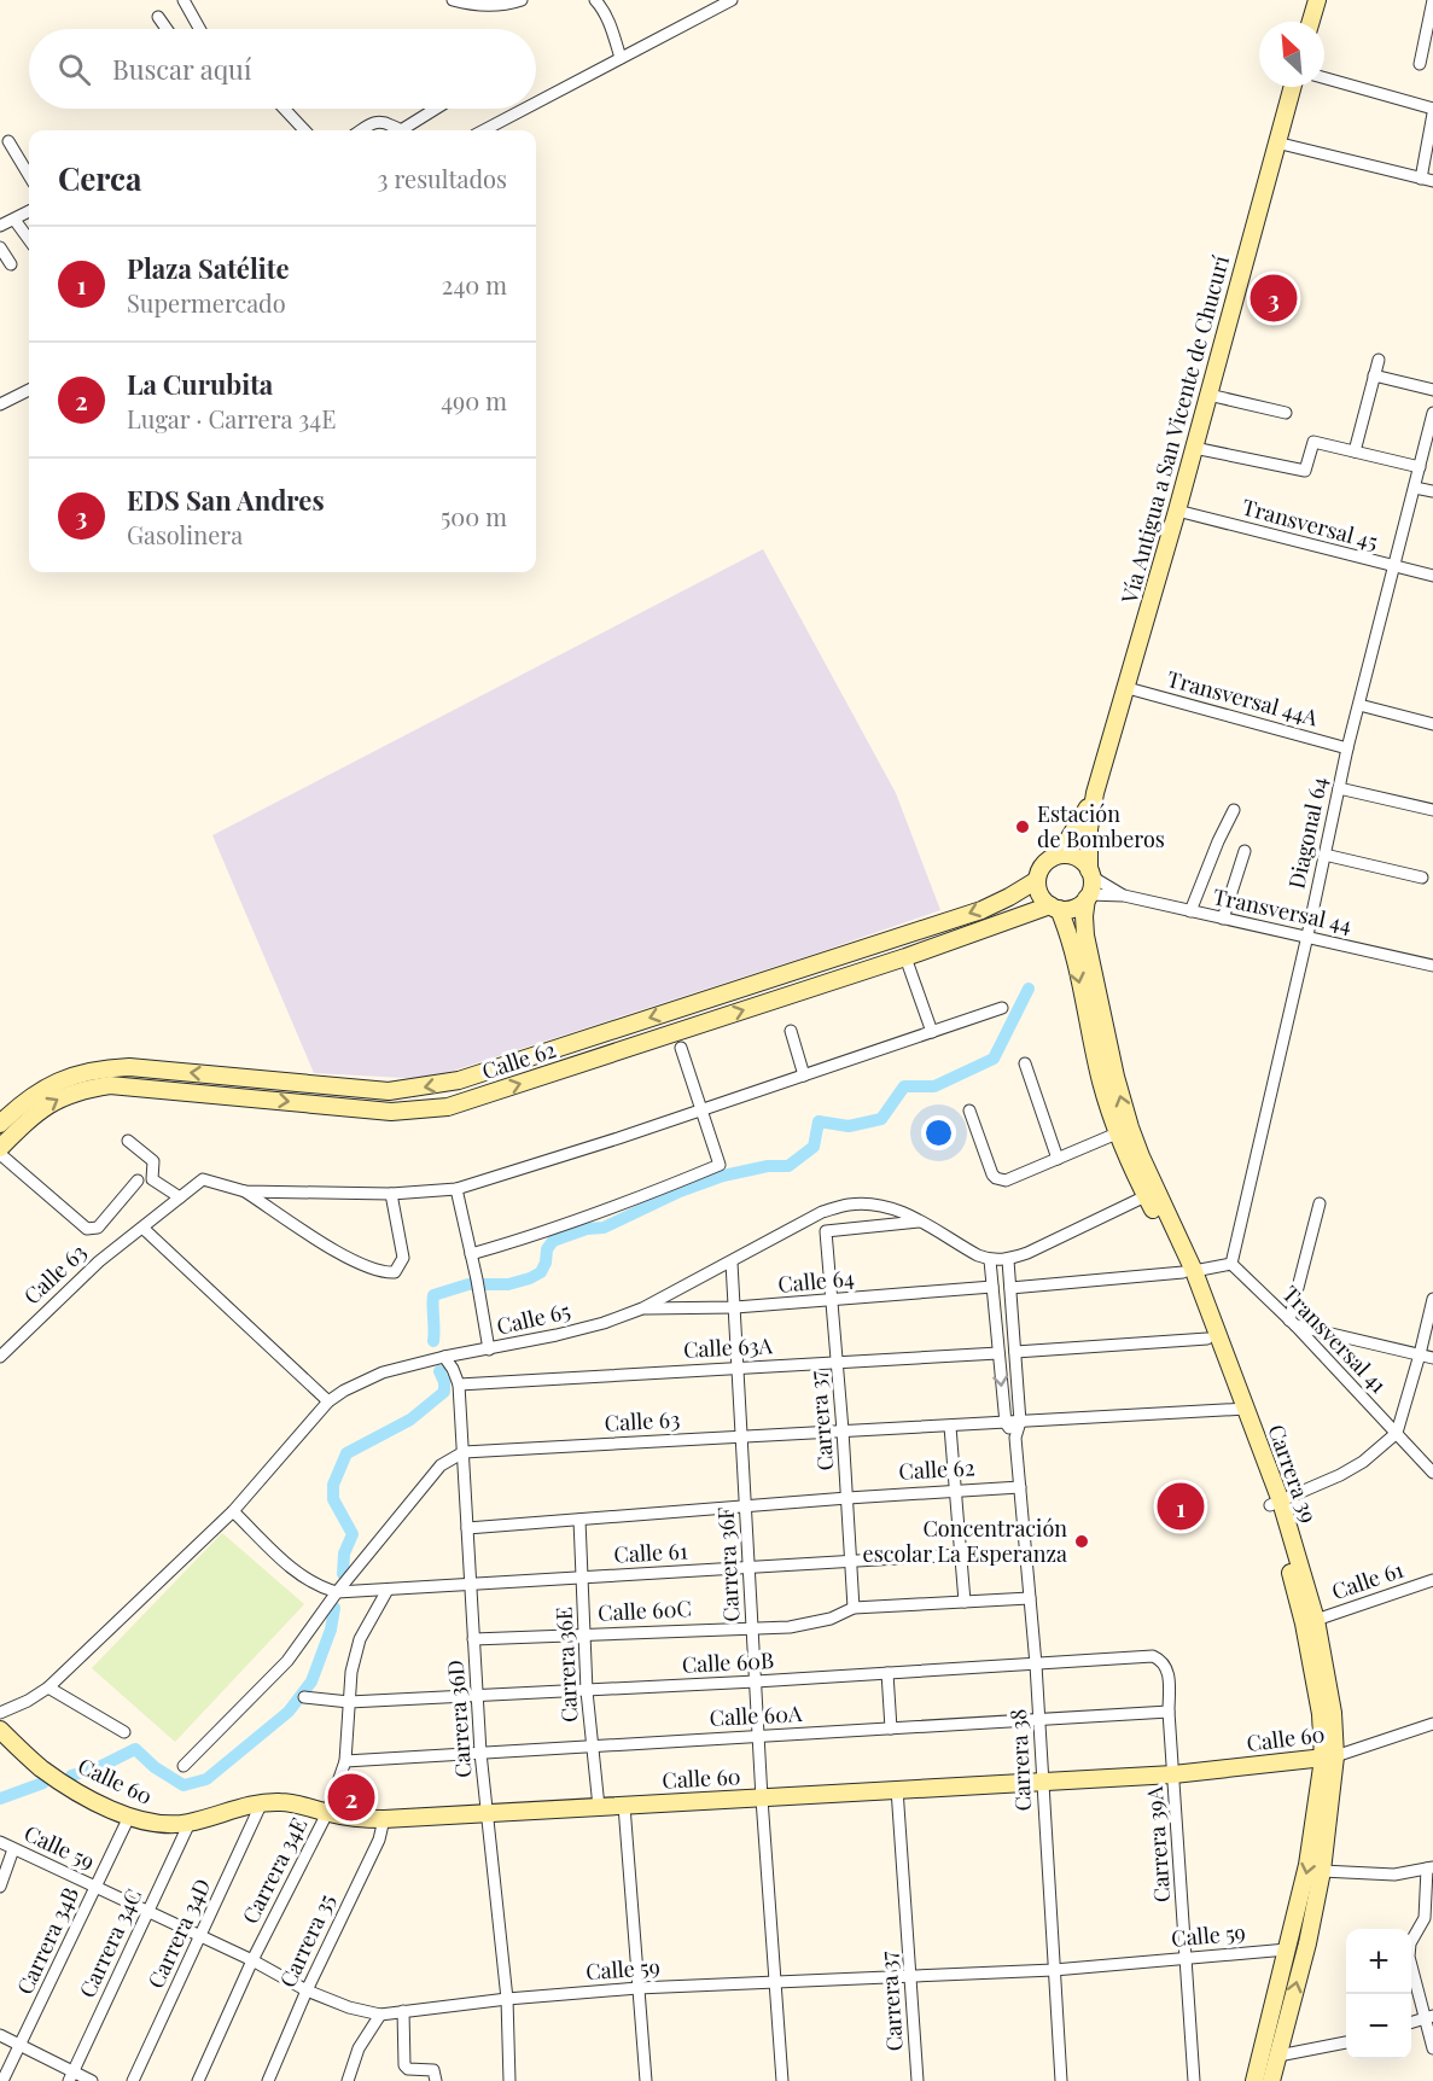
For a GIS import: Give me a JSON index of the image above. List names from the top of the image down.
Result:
{
  "streets": {
    "main road": [
      "Vía Antigua a San Vicente de Chucurí",
      "Calle 62",
      "Carrera 39",
      "Calle 60"
    ],
    "street": [
      "Transversal 45",
      "Transversal 44A",
      "Diagonal 64",
      "Transversal 44",
      "Calle 63",
      "Calle 64",
      "Calle 65",
      "Transversal 41",
      "Calle 63A",
      "Carrera 37",
      "Calle 61",
      "Carrera 36F",
      "Calle 60C",
      "Calle 60B",
      "Carrera 36E",
      "Calle 60A",
      "Carrera 36D",
      "Carrera 38",
      "Carrera 39A",
      "Calle 59",
      "Carrera 34E",
      "Carrera 34D",
      "Carrera 34B",
      "Carrera 35",
      "Carrera 34C"
    ]
  },
  "crossings": [
    ["Vía Antigua a San Vicente de Chucurí", "Transversal 45"],
    ["Vía Antigua a San Vicente de Chucurí", "Transversal 44A"],
    ["Vía Antigua a San Vicente de Chucurí", "Transversal 44"],
    ["Vía Antigua a San Vicente de Chucurí", "Calle 62"],
    ["Vía Antigua a San Vicente de Chucurí", "Carrera 39"],
    ["Transversal 45", "Diagonal 64"],
    ["Transversal 44A", "Diagonal 64"],
    ["Diagonal 64", "Transversal 44"],
    ["Diagonal 64", "Transversal 41"],
    ["Transversal 44", "Calle 62"],
    ["Transversal 44", "Carrera 39"],
    ["Calle 62", "Carrera 37"],
    ["Calle 62", "Carrera 39"],
    ["Calle 62", "Carrera 36F"],
    ["Calle 62", "Carrera 36E"],
    ["Calle 62", "Carrera 36D"],
    ["Calle 62", "Carrera 38"],
    ["Calle 63", "Carrera 37"],
    ["Calle 63", "Carrera 39"],
    ["Calle 63", "Carrera 36F"],
    ["Calle 63", "Carrera 36D"],
    ["Calle 63", "Carrera 38"],
    ["Calle 64", "Calle 65"],
    ["Calle 64", "Carrera 37"],
    ["Calle 64", "Carrera 36F"],
    ["Calle 64", "Carrera 38"],
    ["Calle 65", "Carrera 37"],
    ["Calle 65", "Carrera 39"],
    ["Calle 65", "Carrera 36F"],
    ["Calle 65", "Carrera 36D"],
    ["Calle 65", "Carrera 38"],
    ["Calle 63A", "Carrera 37"],
    ["Calle 63A", "Carrera 36F"],
    ["Calle 63A", "Carrera 36D"],
    ["Calle 63A", "Carrera 38"],
    ["Carrera 37", "Calle 61"],
    ["Carrera 37", "Calle 60C"],
    ["Carrera 37", "Calle 60"],
    ["Carrera 37", "Calle 59"],
    ["Carrera 39", "Calle 61"],
    ["Carrera 39", "Calle 60"],
    ["Carrera 39", "Calle 59"],
    ["Calle 61", "Carrera 36F"],
    ["Calle 61", "Carrera 36E"],
    ["Calle 61", "Carrera 36D"],
    ["Calle 61", "Carrera 34E"],
    ["Carrera 36F", "Calle 60C"],
    ["Carrera 36F", "Calle 60B"],
    ["Carrera 36F", "Calle 60A"],
    ["Carrera 36F", "Calle 60"],
    ["Carrera 36F", "Calle 59"],
    ["Calle 60C", "Carrera 36E"],
    ["Calle 60C", "Carrera 36D"],
    ["Calle 60C", "Carrera 38"],
    ["Calle 60B", "Carrera 36E"],
    ["Calle 60B", "Carrera 36D"],
    ["Calle 60B", "Carrera 38"],
    ["Calle 60B", "Carrera 39A"],
    ["Calle 60B", "Carrera 34E"],
    ["Carrera 36E", "Calle 60A"],
    ["Carrera 36E", "Calle 60"],
    ["Calle 60A", "Carrera 36D"],
    ["Calle 60A", "Carrera 38"],
    ["Calle 60A", "Carrera 39A"],
    ["Calle 60A", "Carrera 34E"],
    ["Carrera 36D", "Calle 60"],
    ["Carrera 36D", "Calle 59"],
    ["Calle 60", "Carrera 38"],
    ["Calle 60", "Carrera 39A"],
    ["Calle 60", "Carrera 34E"],
    ["Calle 60", "Carrera 34D"],
    ["Calle 60", "Carrera 34B"],
    ["Calle 60", "Carrera 35"],
    ["Calle 60", "Carrera 34C"],
    ["Carrera 38", "Calle 59"],
    ["Carrera 39A", "Calle 59"],
    ["Calle 59", "Carrera 34E"],
    ["Calle 59", "Carrera 34D"],
    ["Calle 59", "Carrera 34B"],
    ["Calle 59", "Carrera 35"],
    ["Calle 59", "Carrera 34C"]
  ],
  "places": ["Estación de Bomberos", "Concentración escolar La Esperanza"],
  "north": "top left",
  "page": {
    "search": "Buscar aquí",
    "heading": ["Cerca", "3 resultados"],
    "list": [
      {
        "mark": "1",
        "name": "Plaza Satélite",
        "note": "Supermercado",
        "value": "240 m"
      },
      {
        "mark": "2",
        "name": "La Curubita",
        "note": "Lugar · Carrera 34E",
        "value": "490 m"
      },
      {
        "mark": "3",
        "name": "EDS San Andres",
        "note": "Gasolinera",
        "value": "500 m"
      }
    ],
    "pins": ["3", "1", "2"],
    "map_buttons": ["+", "−"]
  }
}
